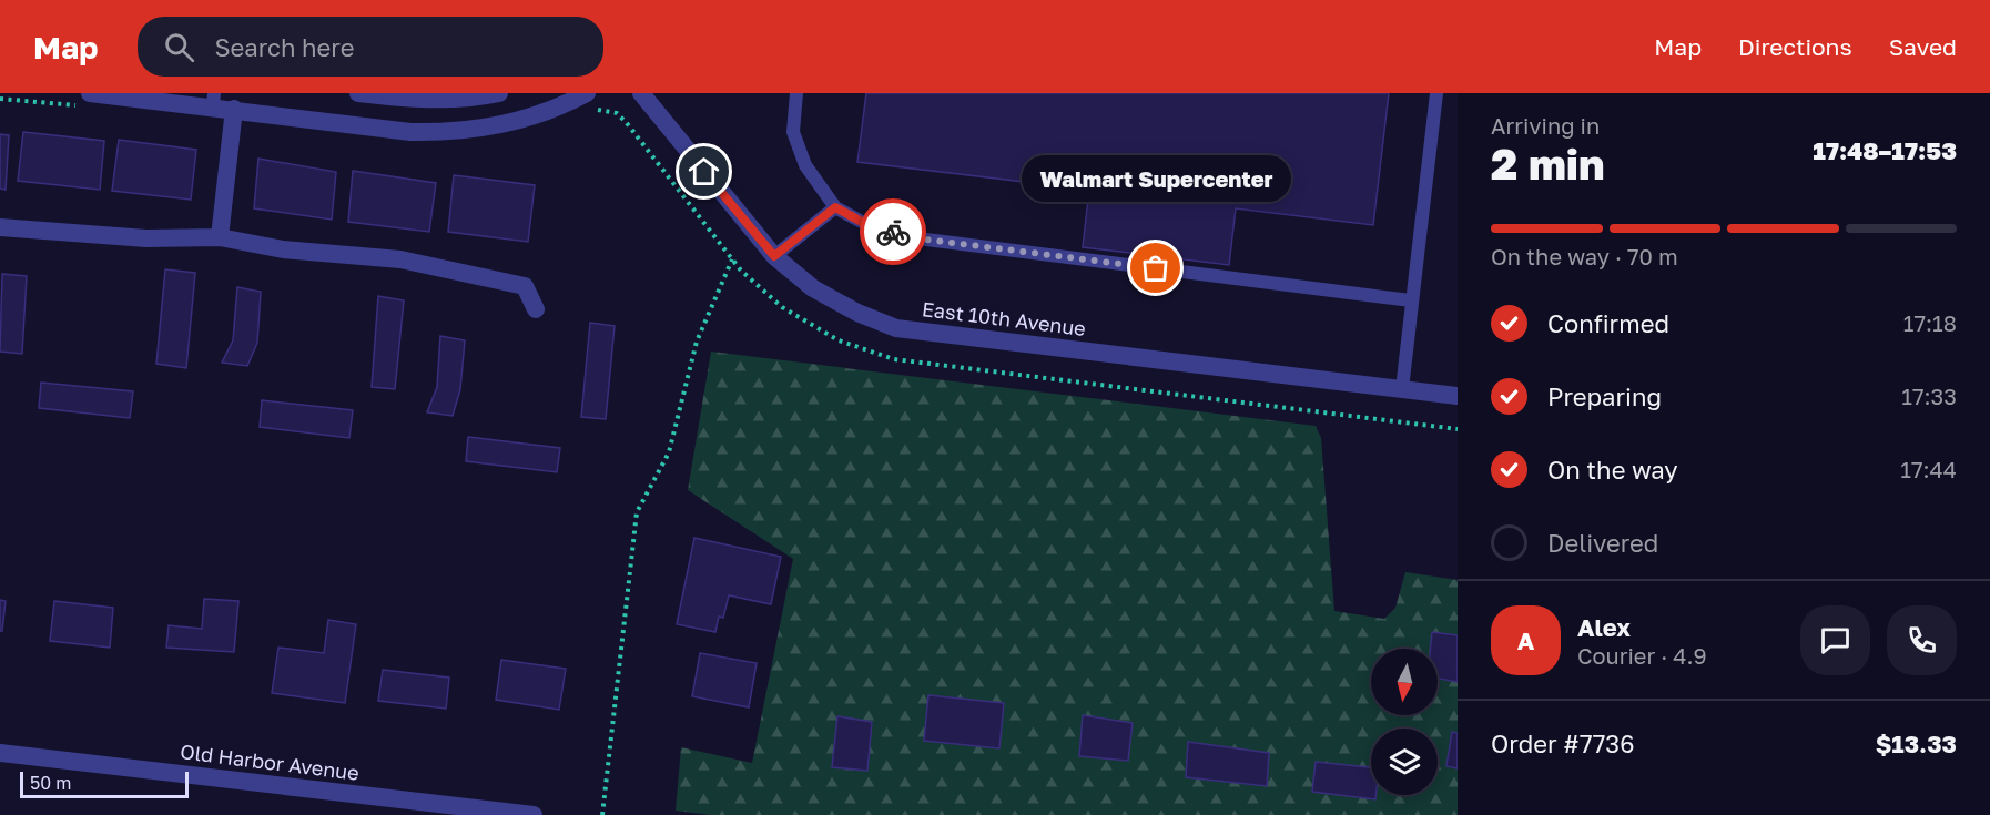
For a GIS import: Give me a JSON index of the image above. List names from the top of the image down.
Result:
{
  "streets": {
    "street": ["East 10th Avenue", "Old Harbor Avenue"]
  },
  "places": ["Walmart Supercenter"],
  "scale_bar": "50 m",
  "north": "bottom",
  "page": {
    "header": "Map",
    "search": "Search here",
    "nav": ["Map", "Directions", "Saved"],
    "heading": ["2 min", "Arriving in", "17:48–17:53"],
    "panel": [
      "Alex",
      "Courier · 4.9",
      "Order #7736",
      "$13.33"
    ],
    "bubble": "Walmart Supercenter",
    "bar": "On the way · 70 m",
    "list": [
      ["Confirmed", "17:18"],
      ["Preparing", "17:33"],
      ["On the way", "17:44"],
      "Delivered"
    ],
    "round": "A",
    "scale": "50 m"
  }
}
